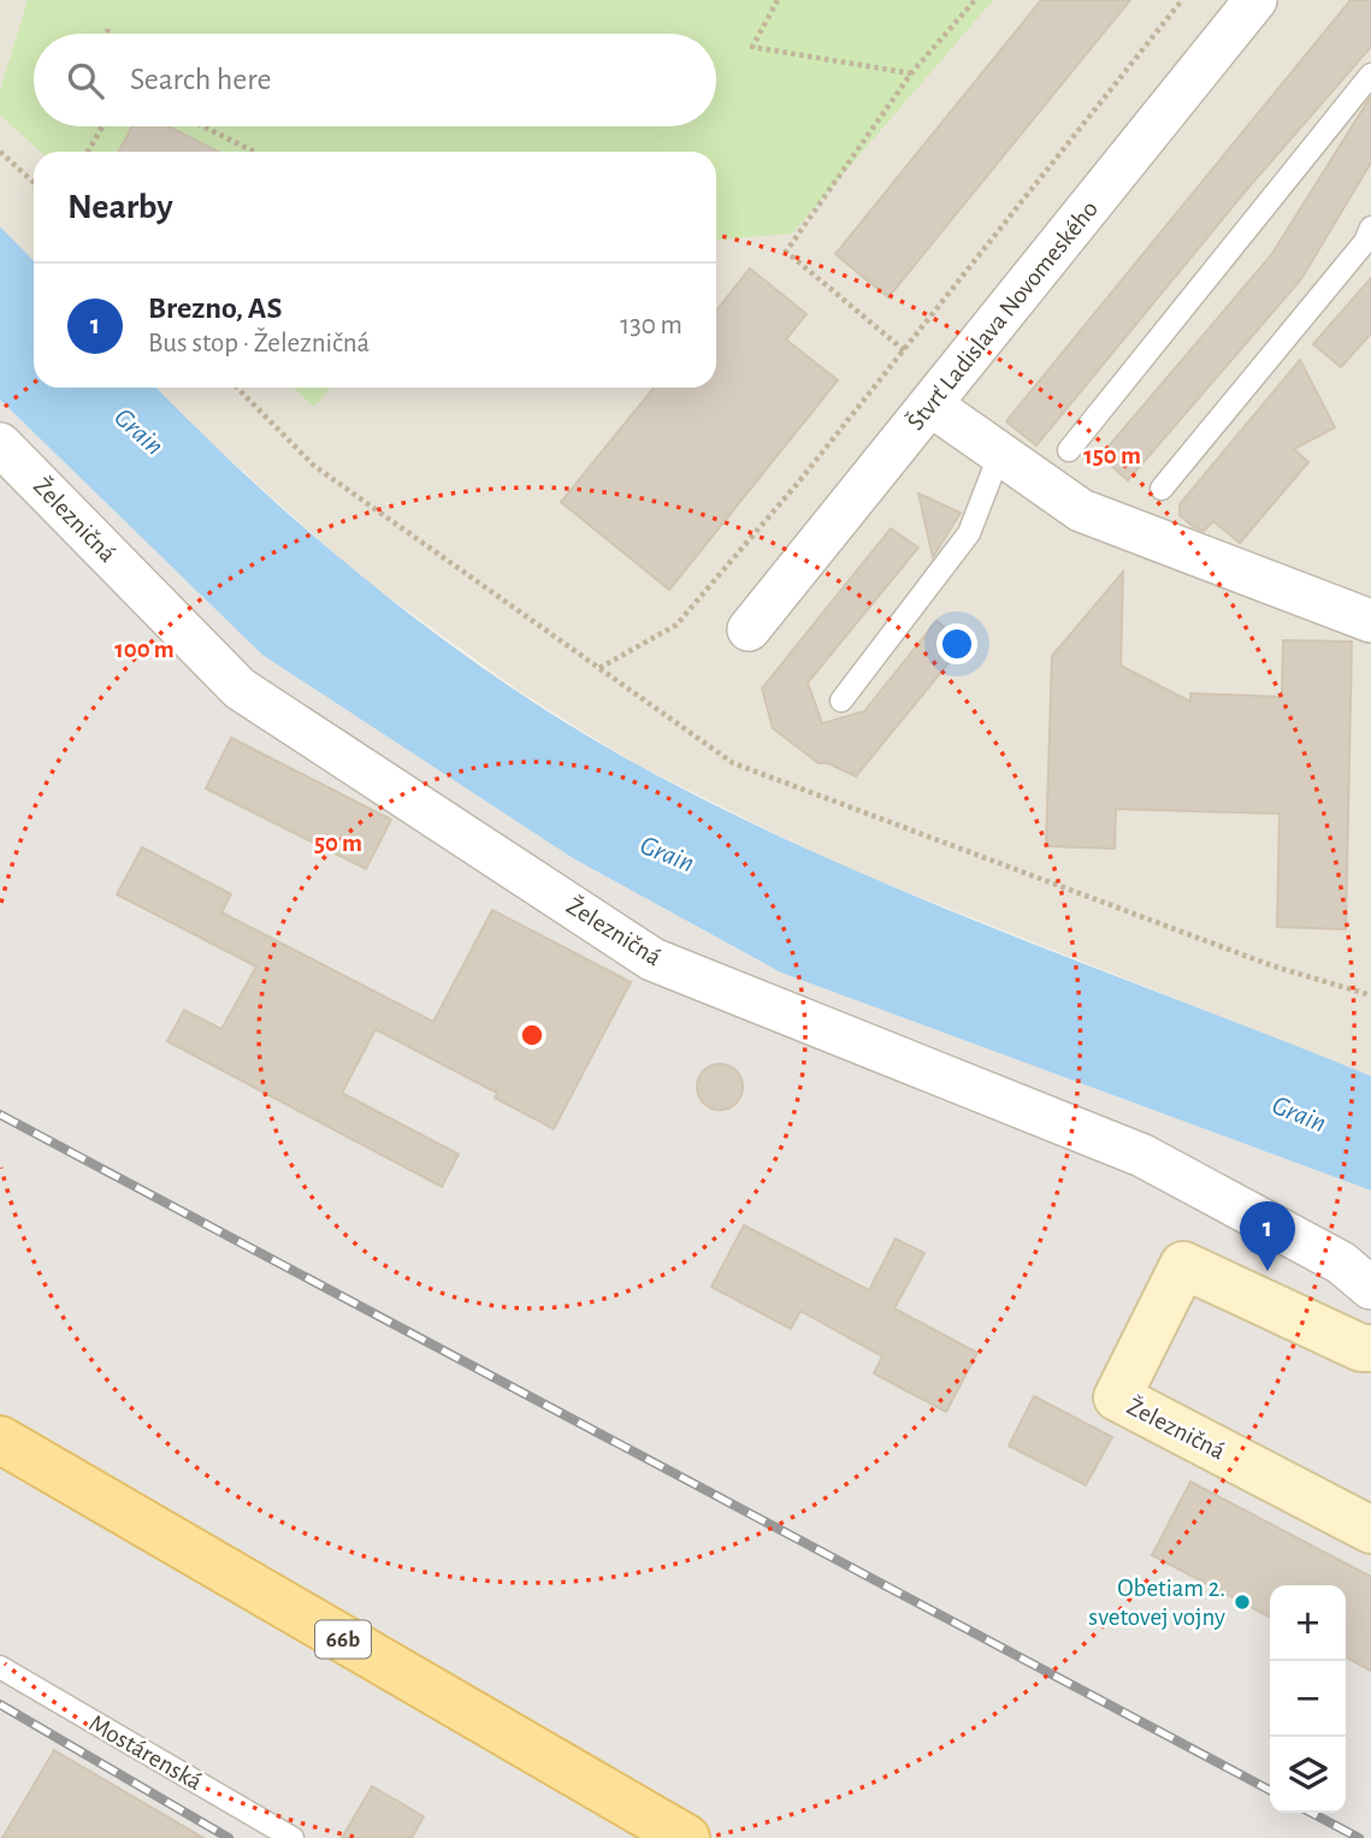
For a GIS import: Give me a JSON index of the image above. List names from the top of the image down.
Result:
{
  "streets": {
    "main road": ["66b"],
    "street": ["Štvrť Ladislava Novomeského", "Železničná"],
    "lane": ["Mostárenská"]
  },
  "water": ["Grain"],
  "places": ["Obetiam 2. svetovej vojny"],
  "page": {
    "search": "Search here",
    "heading": "Nearby",
    "list": [
      {
        "mark": "1",
        "name": "Brezno, AS",
        "note": "Bus stop · Železničná",
        "value": "130 m"
      }
    ],
    "pins": "1",
    "map_buttons": ["+", "−"]
  },
  "rings": ["150 m", "100 m", "50 m"]
}
